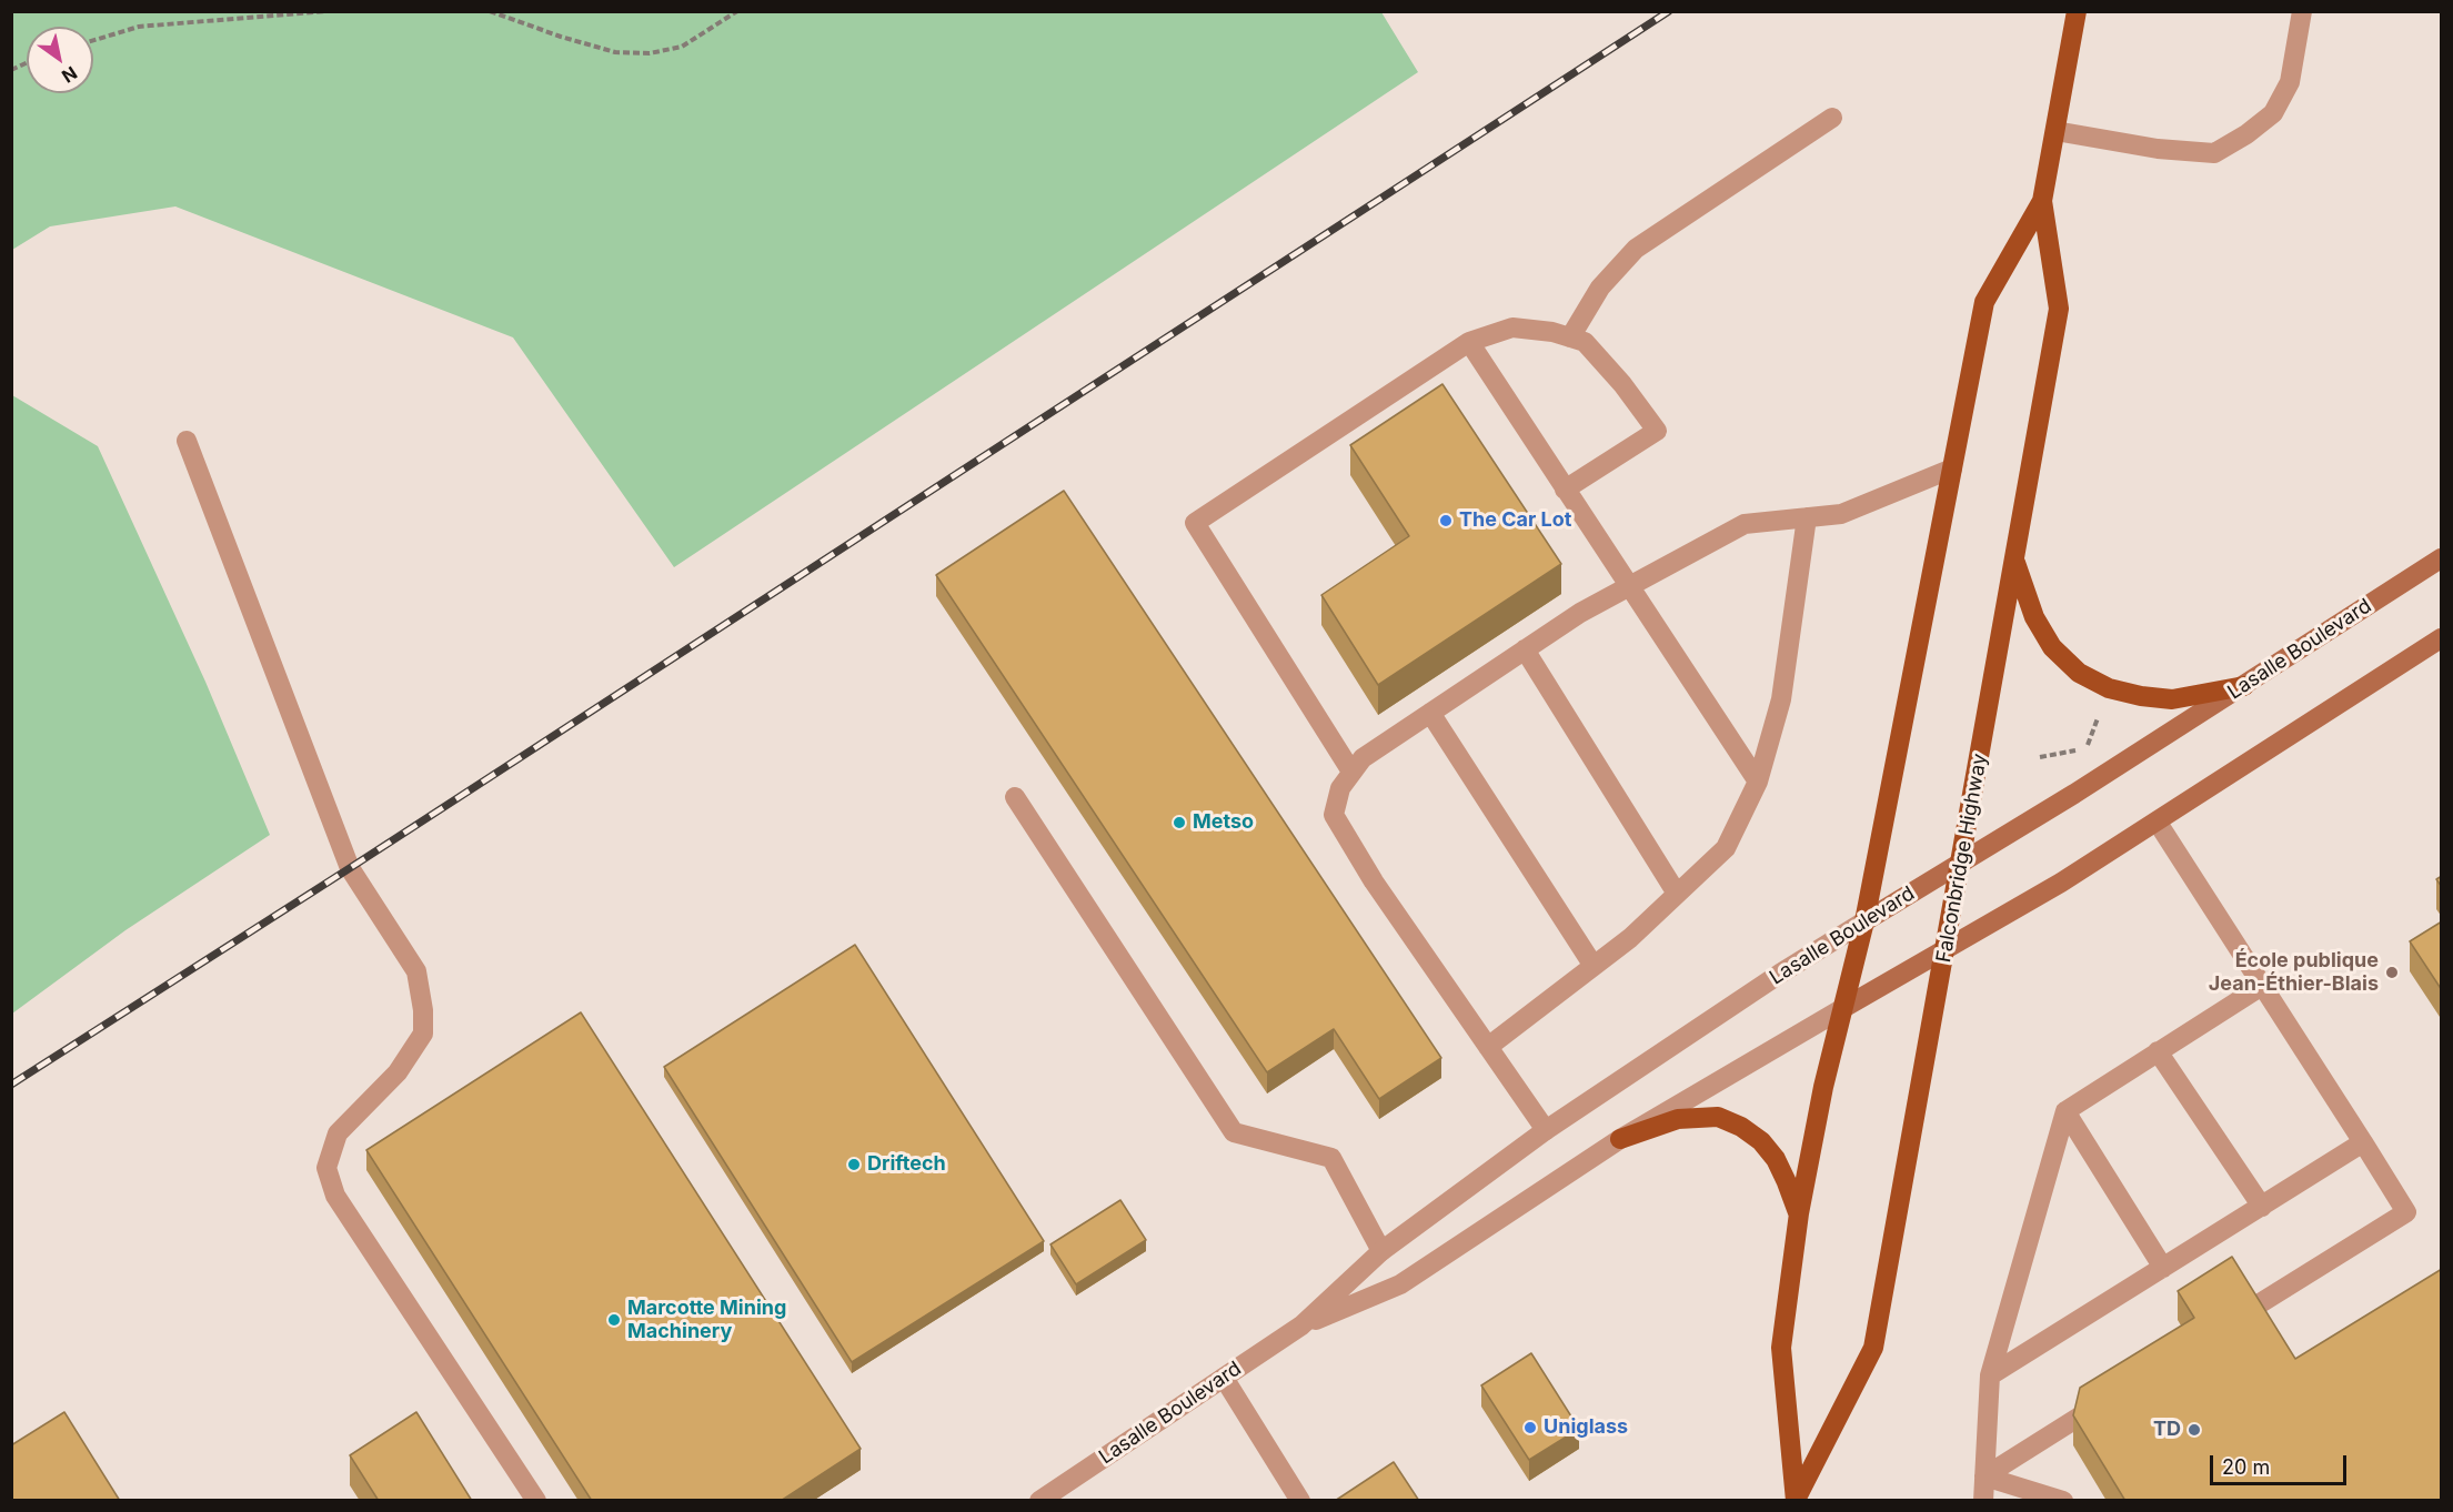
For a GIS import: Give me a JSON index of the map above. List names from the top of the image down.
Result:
{
  "streets": {
    "main road": ["Lasalle Boulevard", "Falconbridge Highway"]
  },
  "crossings": [
    ["Lasalle Boulevard", "Falconbridge Highway"]
  ],
  "places": [
    "The Car Lot",
    "Metso",
    "École publique Jean-Éthier-Blais",
    "Driftech",
    "Marcotte Mining Machinery",
    "Uniglass",
    "TD"
  ],
  "scale_bar": "20 m",
  "north": "bottom right"
}
